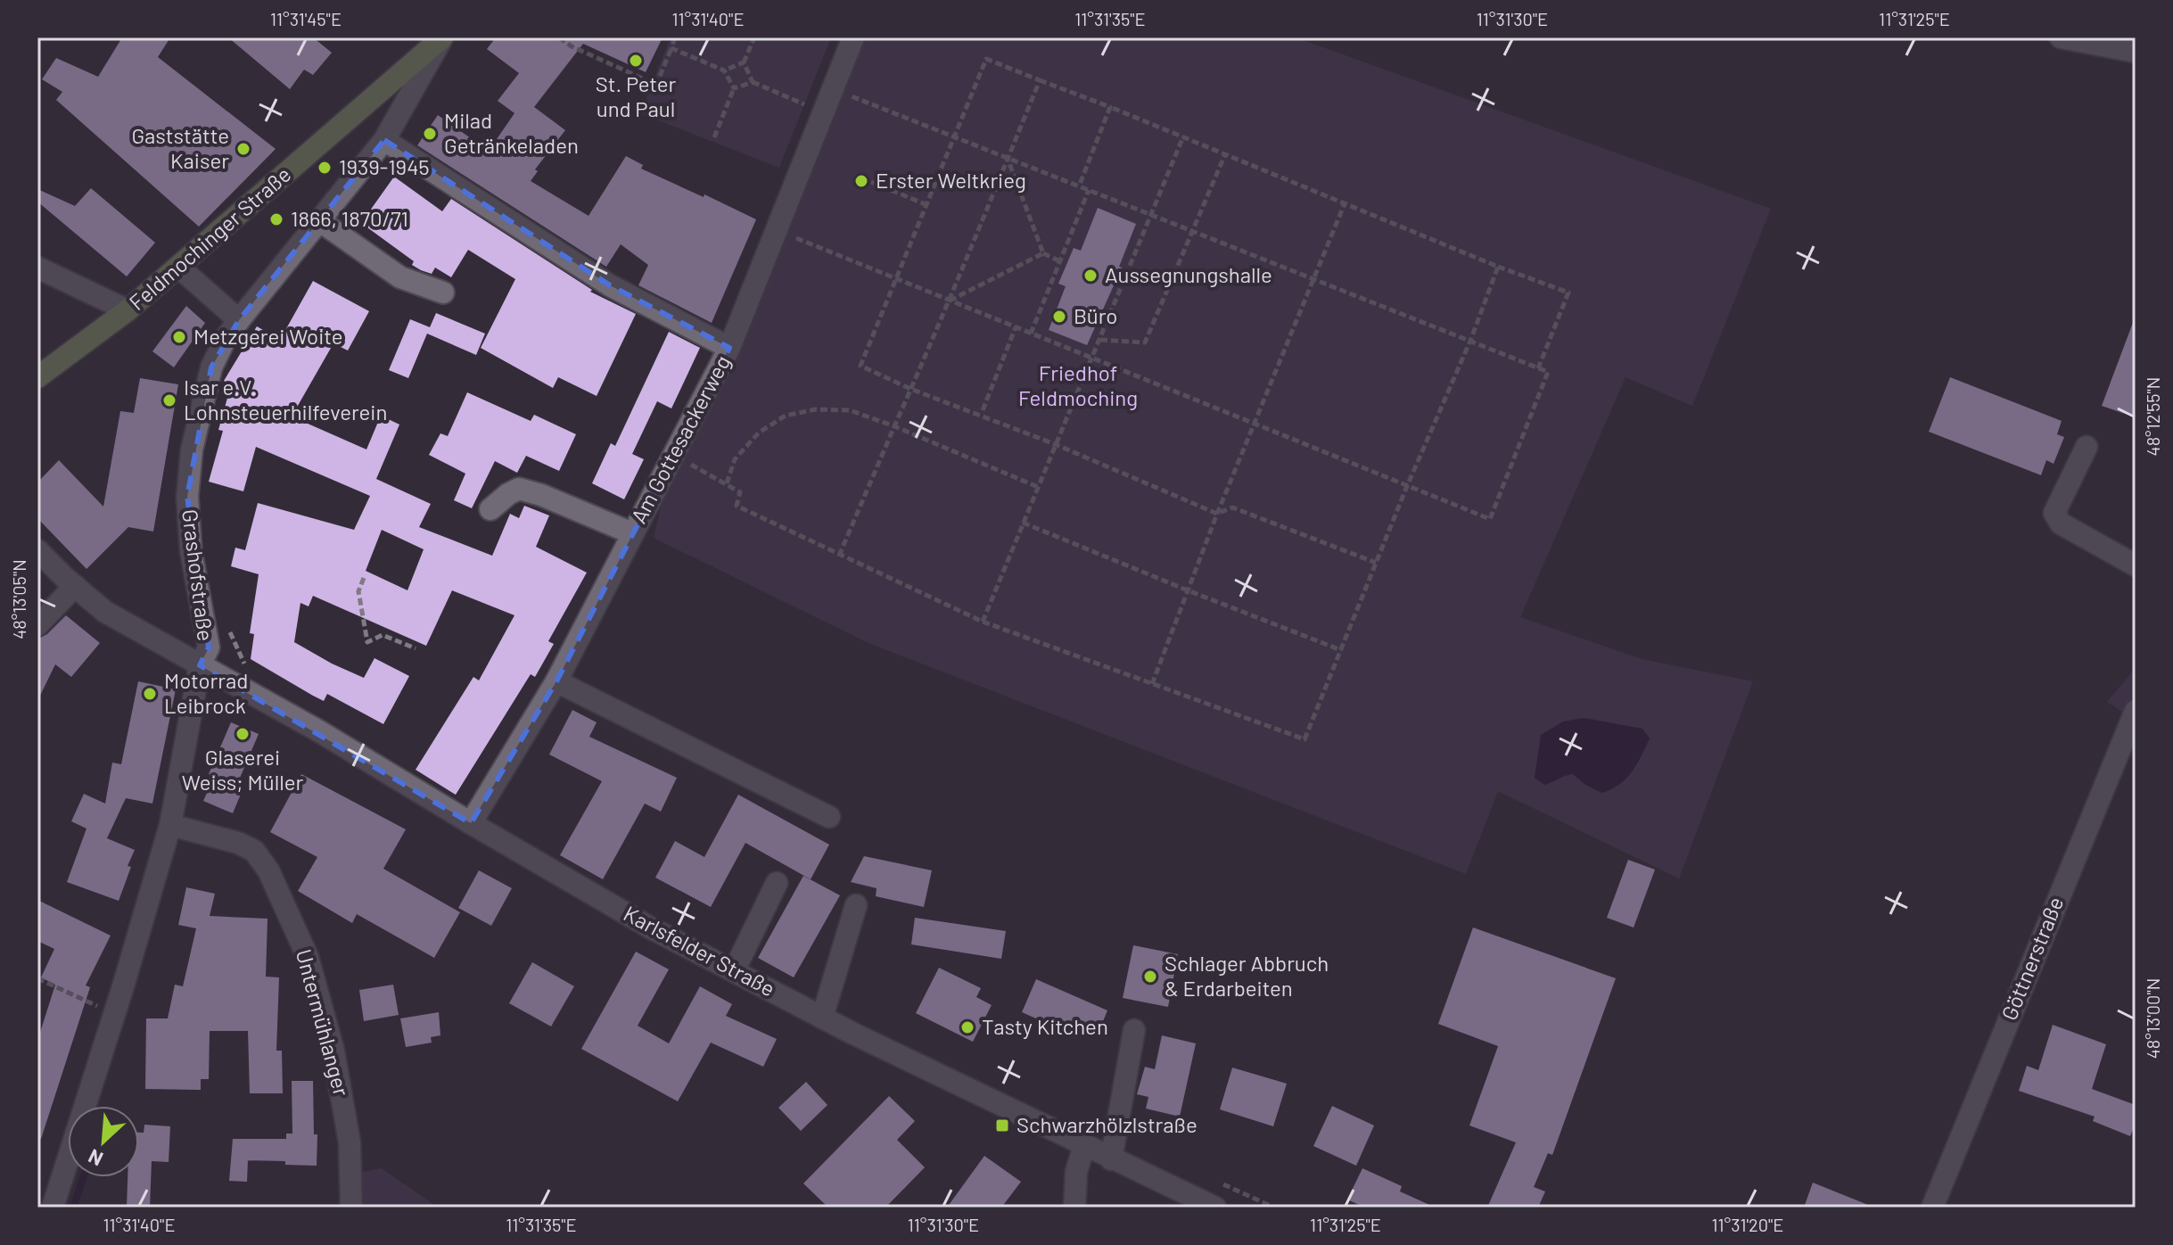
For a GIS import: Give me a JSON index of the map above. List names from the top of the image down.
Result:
{
  "streets": {
    "main road": ["Feldmochinger Straße"],
    "street": [
      "Am Gottesackerweg",
      "Grashofstraße",
      "Karlsfelder Straße",
      "Göttnerstraße",
      "Untermühlanger"
    ]
  },
  "crossings": [
    ["Feldmochinger Straße", "Grashofstraße"],
    ["Am Gottesackerweg", "Karlsfelder Straße"],
    ["Grashofstraße", "Karlsfelder Straße"],
    ["Grashofstraße", "Untermühlanger"]
  ],
  "parks": ["Friedhof Feldmoching"],
  "places": {
    "other": [
      "St. Peter und Paul",
      "Milad Getränkeladen",
      "Gaststätte Kaiser",
      "1939-1945",
      "Erster Weltkrieg",
      "1866, 1870/71",
      "Aussegnungshalle",
      "Büro",
      "Metzgerei Woite",
      "Isar e.V. Lohnsteuerhilfeverein",
      "Motorrad Leibrock",
      "Glaserei Weiss; Müller",
      "Schlager Abbruch & Erdarbeiten",
      "Tasty Kitchen"
    ],
    "transit": ["Schwarzhölzlstraße"]
  },
  "north": "bottom left",
  "coordinates": [
    "11°31'45\"E",
    "11°31'40\"E",
    "11°31'35\"E",
    "11°31'30\"E",
    "11°31'25\"E",
    "48°12'55\"N",
    "48°13'05\"N",
    "48°13'00\"N",
    "11°31'20\"E"
  ]
}
